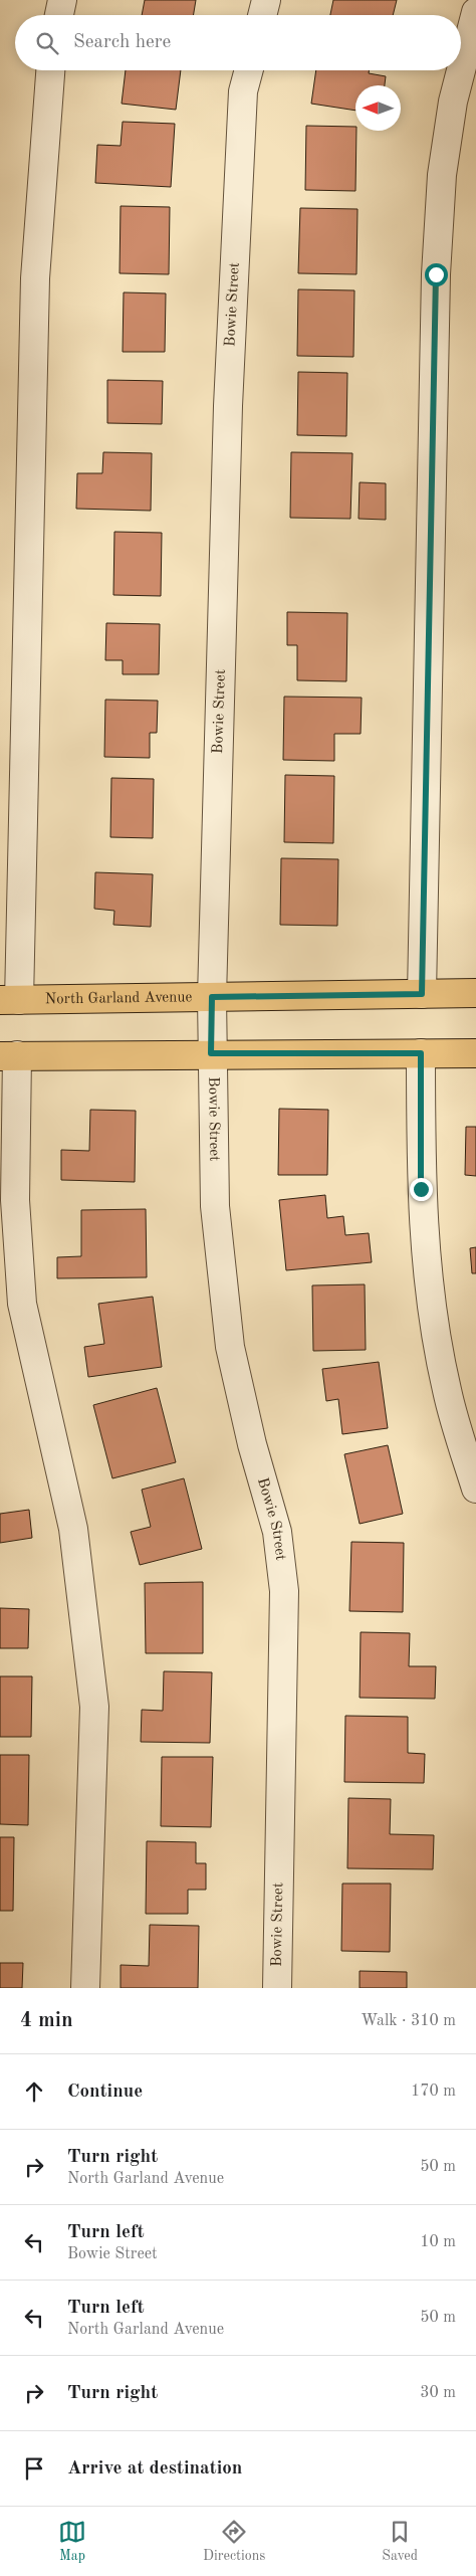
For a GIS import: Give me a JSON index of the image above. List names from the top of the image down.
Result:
{
  "streets": {
    "main road": ["North Garland Avenue"],
    "street": ["Bowie Street"]
  },
  "crossings": [
    ["Bowie Street", "North Garland Avenue"]
  ],
  "north": "left",
  "page": {
    "search": "Search here",
    "heading": ["4 min", "Walk · 310 m"],
    "list": [
      ["Continue", "170 m"],
      ["Turn right", "North Garland Avenue", "50 m"],
      ["Turn left", "Bowie Street", "10 m"],
      ["Turn left", "North Garland Avenue", "50 m"],
      ["Turn right", "30 m"],
      "Arrive at destination"
    ],
    "nav": ["Map", "Directions", "Saved"]
  }
}
